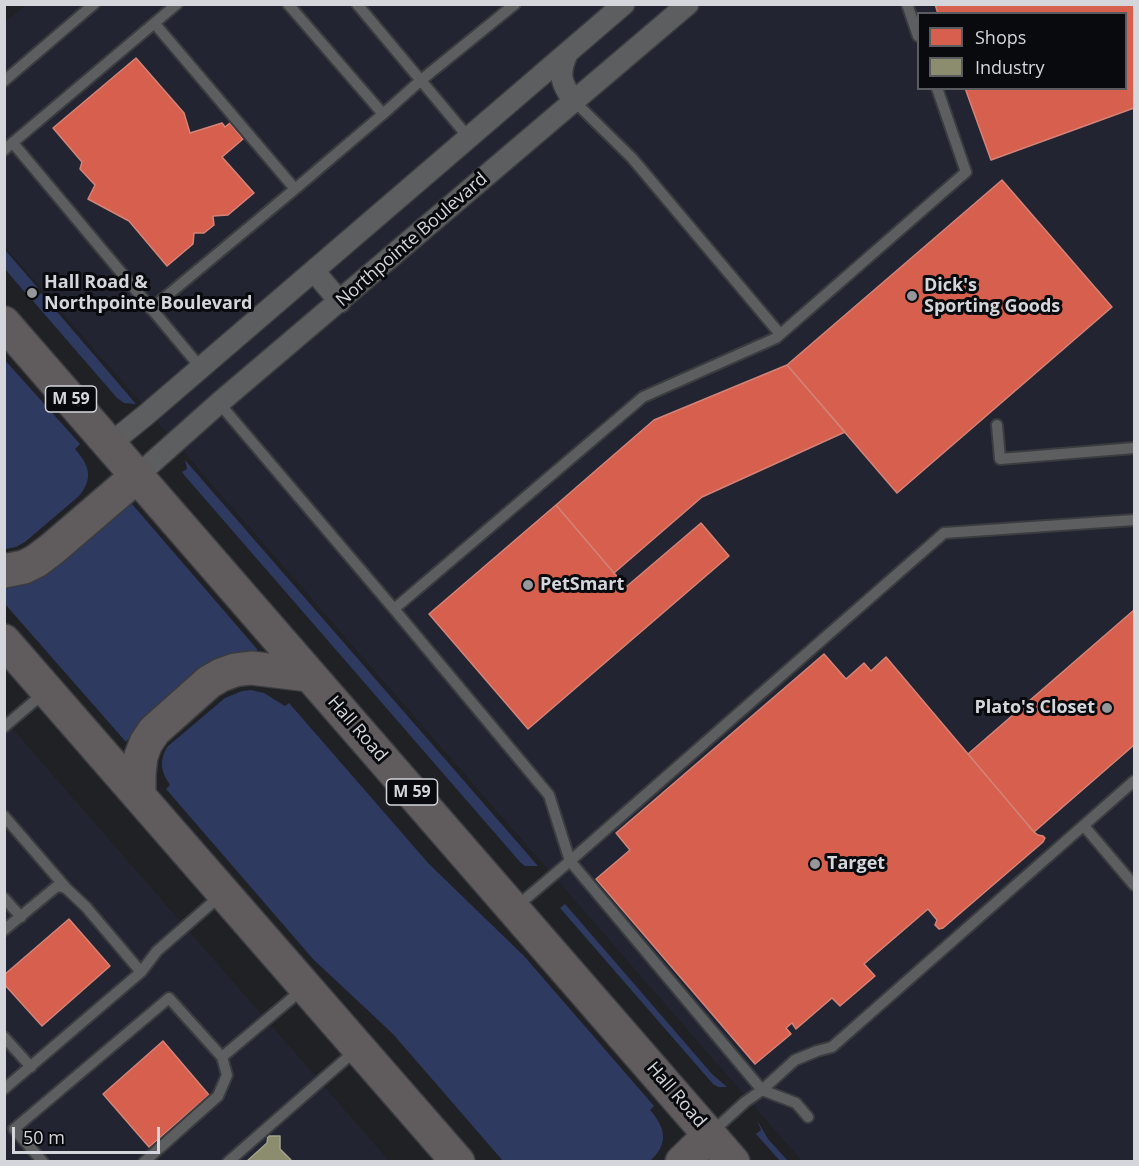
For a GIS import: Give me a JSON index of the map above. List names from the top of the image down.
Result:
{
  "streets": {
    "highway": ["M 59", "Hall Road"],
    "street": ["Northpointe Boulevard"]
  },
  "crossings": [
    ["Northpointe Boulevard", "Hall Road"]
  ],
  "places": [
    "Hall Road & Northpointe Boulevard",
    "Dick's Sporting Goods",
    "PetSmart",
    "Plato's Closet",
    "Target"
  ],
  "legend": ["Shops", "Industry"],
  "scale_bar": "50 m"
}
